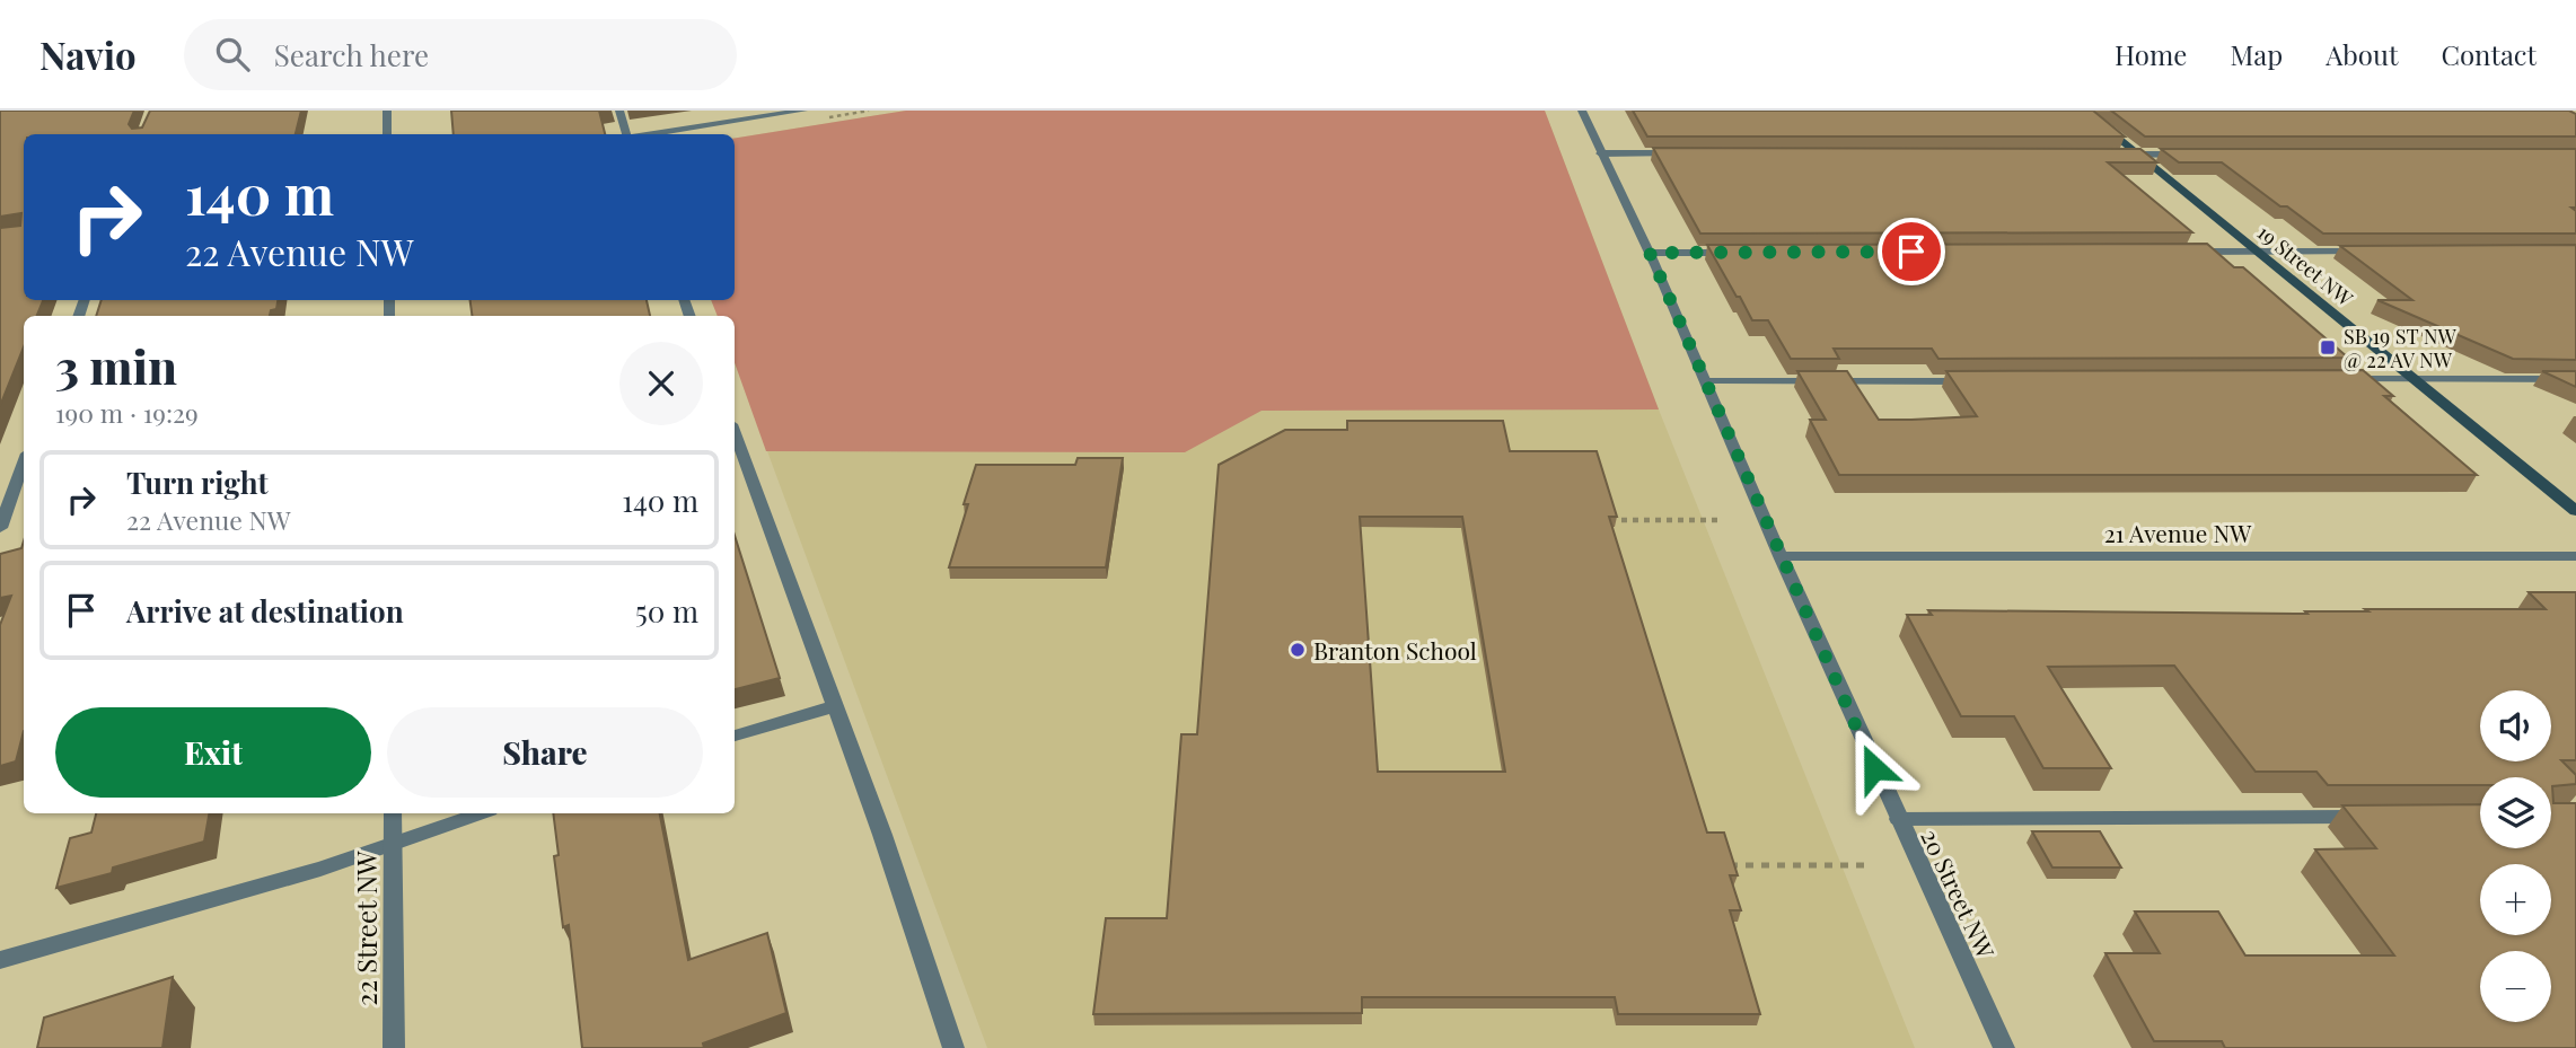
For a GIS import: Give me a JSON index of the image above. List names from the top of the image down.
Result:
{
  "streets": {
    "street": [
      "19 Street NW",
      "21 Avenue NW",
      "20 Street NW",
      "22 Street NW"
    ]
  },
  "crossings": [
    ["21 Avenue NW", "20 Street NW"]
  ],
  "places": {
    "transit": ["SB 19 ST NW @ 22 AV NW"],
    "other": ["Branton School"]
  },
  "page": {
    "header": "Navio",
    "search": "Search here",
    "nav": [
      "Home",
      "Map",
      "About",
      "Contact"
    ],
    "turn": ["140 m", "22 Avenue NW"],
    "heading": ["3 min", "190 m · 19:29"],
    "list": [
      {
        "name": "Turn right",
        "note": "22 Avenue NW",
        "value": "140 m"
      },
      {
        "name": "Arrive at destination",
        "value": "50 m"
      }
    ],
    "map_buttons": ["+", "−"],
    "buttons": ["Exit", "Share"]
  }
}
